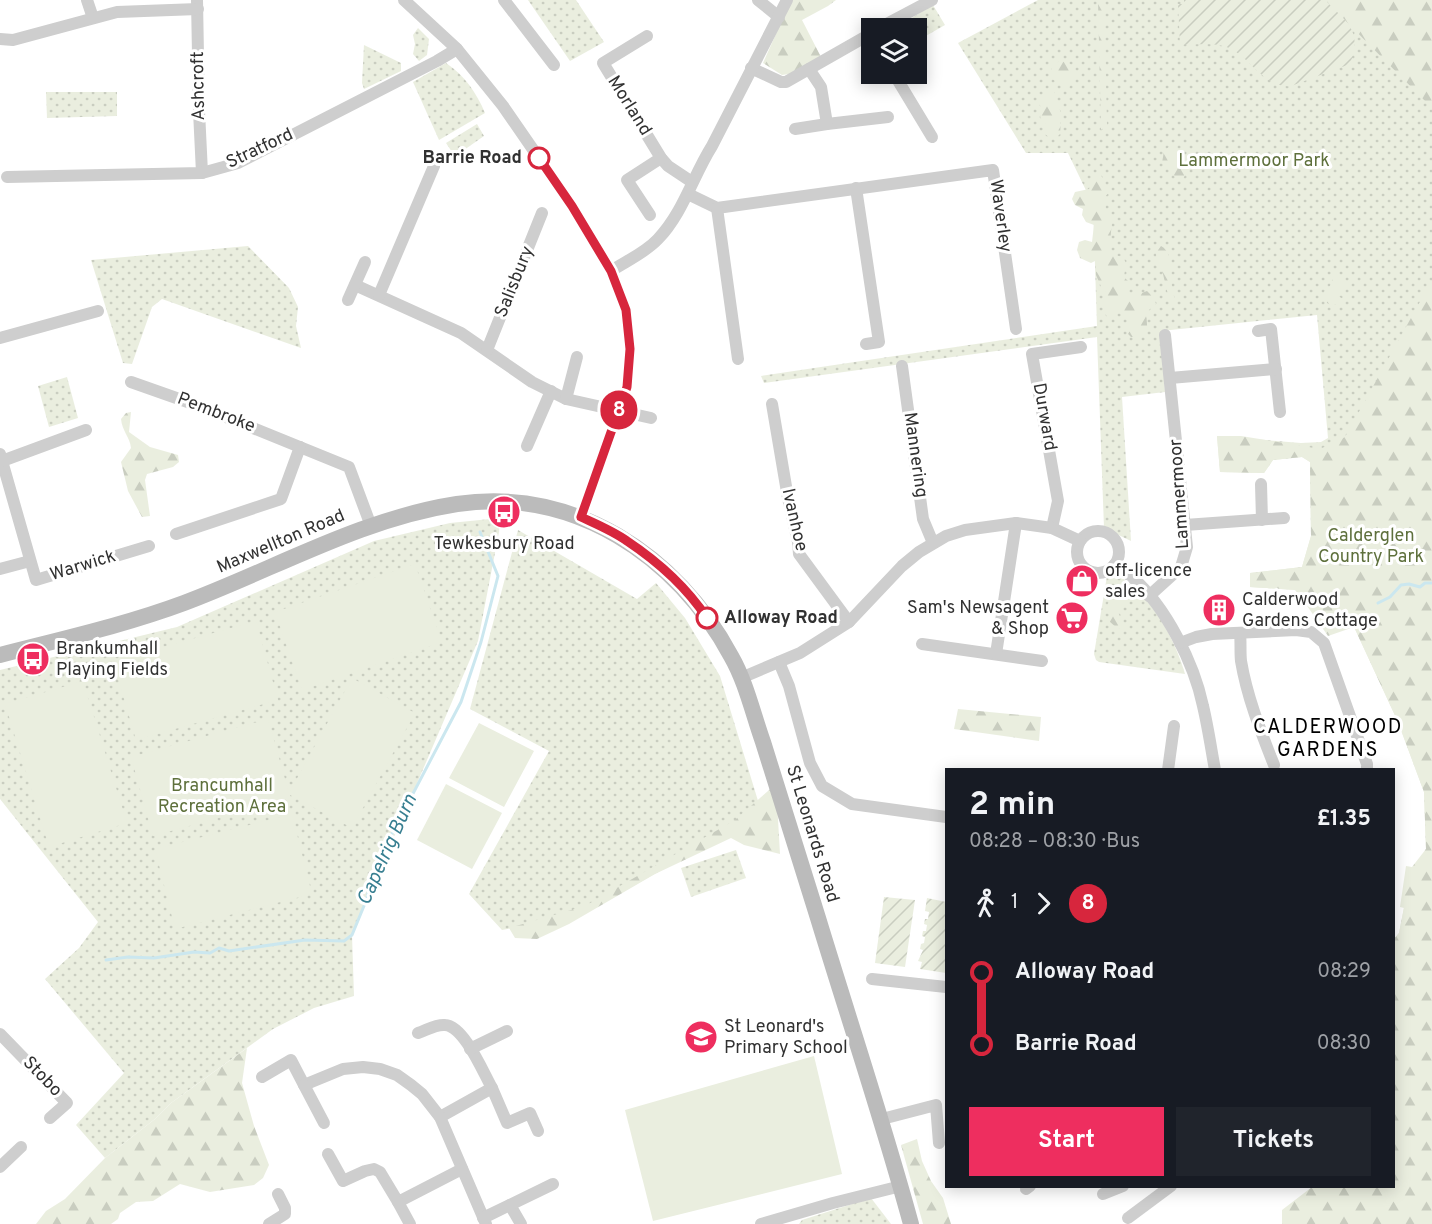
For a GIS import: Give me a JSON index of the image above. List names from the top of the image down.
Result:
{
  "streets": {
    "street": [
      "Ashcroft",
      "Morland",
      "Stratford",
      "Waverley",
      "Salisbury",
      "Pembroke",
      "Durward",
      "Mannering",
      "Lammermoor",
      "Ivanhoe",
      "Maxwellton Road",
      "Warwick",
      "St Leonards Road",
      "Stobo"
    ]
  },
  "crossings": [
    ["Ashcroft", "Stratford"],
    ["Pembroke", "Maxwellton Road"],
    ["Maxwellton Road", "St Leonards Road"]
  ],
  "districts": ["CALDERWOOD GARDENS"],
  "water": ["Capelrig Burn"],
  "parks": ["Lammermoor Park", "Calderglen Country Park", "Brancumhall Recreation Area"],
  "places": {
    "other": ["Barrie Road", "Alloway Road"],
    "bus stop": ["Tewkesbury Road", "Brankumhall Playing Fields"],
    "shop": ["off-licence sales"],
    "building": ["Calderwood Gardens Cottage"],
    "supermarket": ["Sam's Newsagent & Shop"],
    "school or university": ["St Leonard's Primary School"]
  },
  "lines": ["bus line 8"],
  "page": {
    "on_map": "8",
    "heading": ["2 min", "08:28 – 08:30 · Bus", "£1.35"],
    "legs": ["1", "8"],
    "list": [
      {
        "name": "Alloway Road",
        "value": "08:29"
      },
      {
        "name": "Barrie Road",
        "value": "08:30"
      }
    ],
    "buttons": ["Start", "Tickets"]
  }
}
